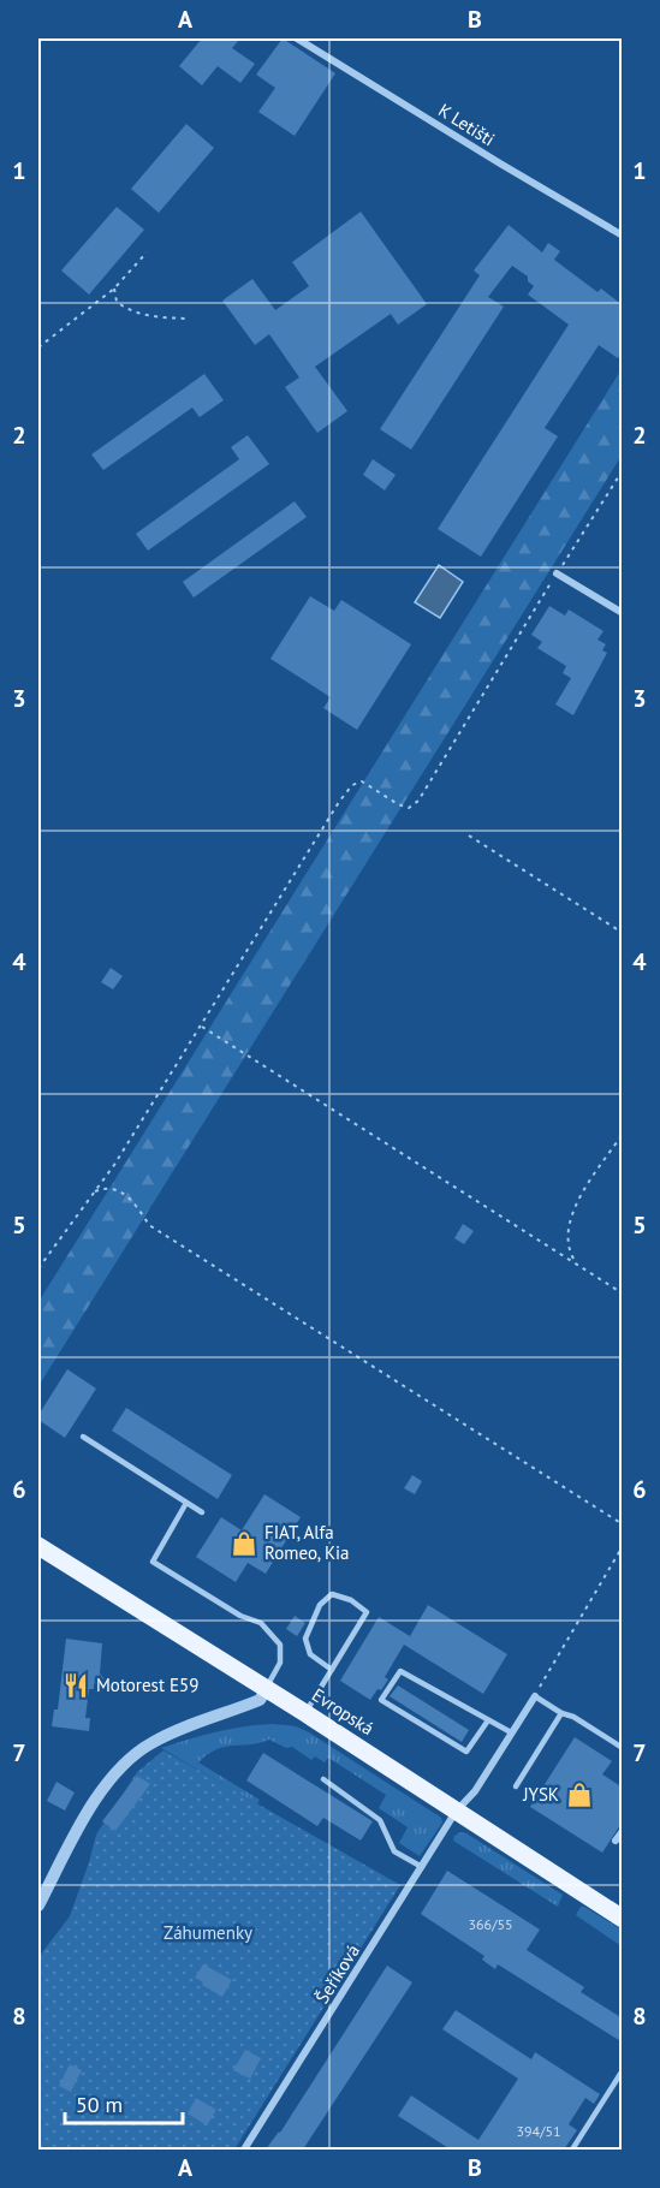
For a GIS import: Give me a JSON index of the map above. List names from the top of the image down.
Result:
{
  "streets": {
    "main road": ["Evropská"],
    "street": ["K Letišti", "Šeříková"]
  },
  "crossings": [
    ["Evropská", "Šeříková"]
  ],
  "parks": ["Záhumenky"],
  "places": {
    "shop": ["FIAT, Alfa Romeo, Kia", "JYSK"],
    "restaurant": ["Motorest E59"]
  },
  "house_numbers": ["366/55", "394/51"],
  "scale_bar": "50 m",
  "grid": {
    "columns": ["A", "B"],
    "rows": [
      "1",
      "2",
      "3",
      "4",
      "5",
      "6",
      "7",
      "8"
    ]
  }
}
